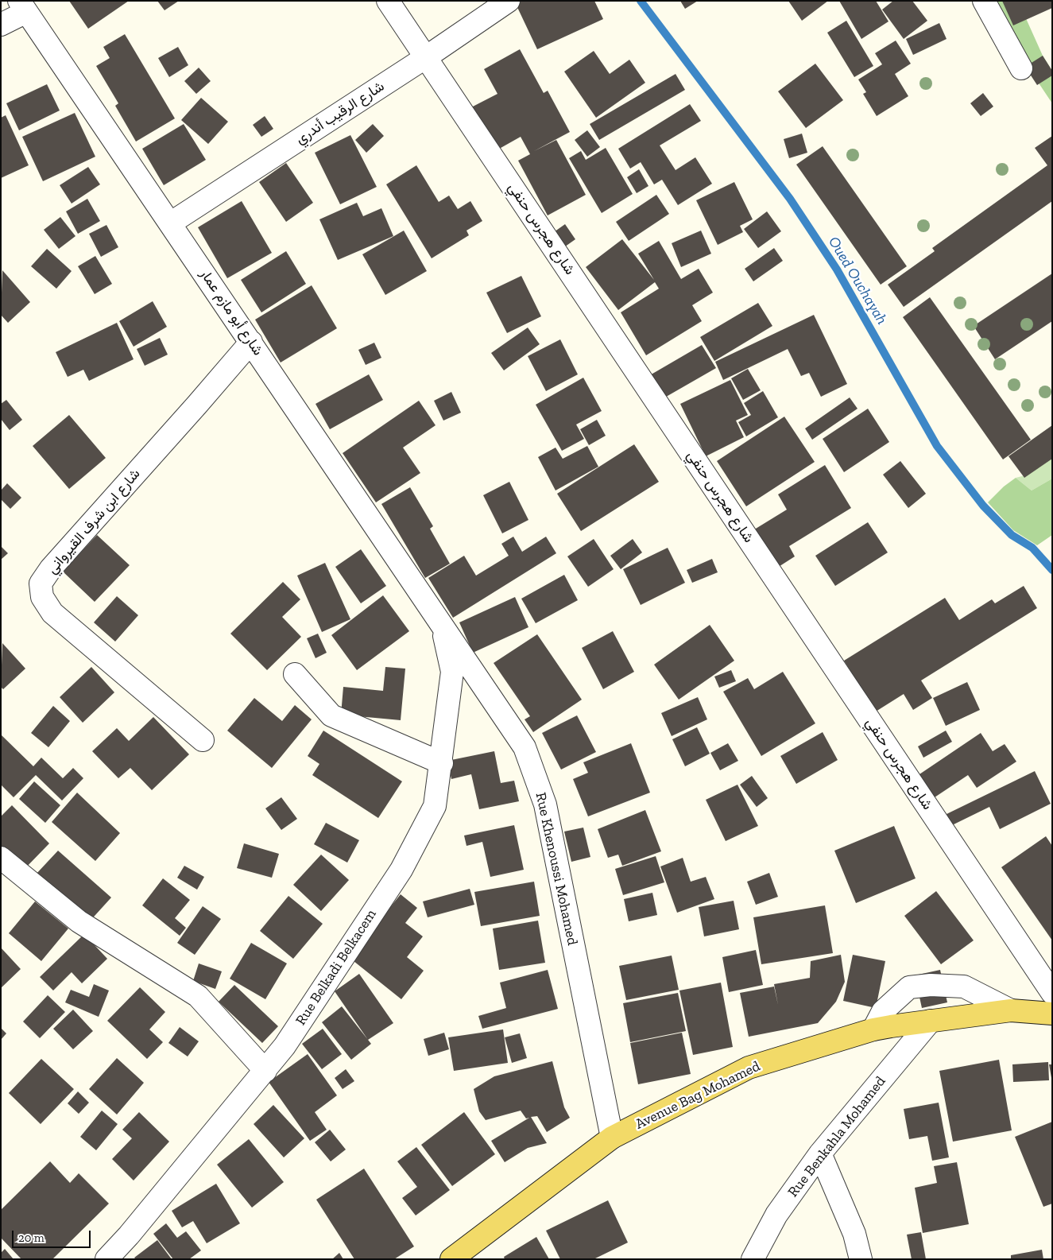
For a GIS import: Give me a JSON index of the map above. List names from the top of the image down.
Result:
{
  "streets": {
    "main road": ["Avenue Bag Mohamed"],
    "street": [
      "شارع الرقيب أندري",
      "شارع هجرس حنفي",
      "شارع أبو مازم عمار",
      "شارع ابن شرف القيرواني",
      "Rue Khenoussi Mohamed",
      "Rue Belkadi Belkacem",
      "Rue Benkahla Mohamed"
    ]
  },
  "crossings": [
    ["شارع الرقيب أندري", "شارع هجرس حنفي"],
    ["شارع الرقيب أندري", "شارع أبو مازم عمار"],
    ["شارع أبو مازم عمار", "شارع ابن شرف القيرواني"],
    ["شارع أبو مازم عمار", "Rue Khenoussi Mohamed"],
    ["شارع أبو مازم عمار", "Rue Belkadi Belkacem"],
    ["Rue Khenoussi Mohamed", "Rue Belkadi Belkacem"],
    ["Rue Khenoussi Mohamed", "Avenue Bag Mohamed"],
    ["Avenue Bag Mohamed", "Rue Benkahla Mohamed"]
  ],
  "water": ["Oued Ouchayah"],
  "scale_bar": "20 m"
}
